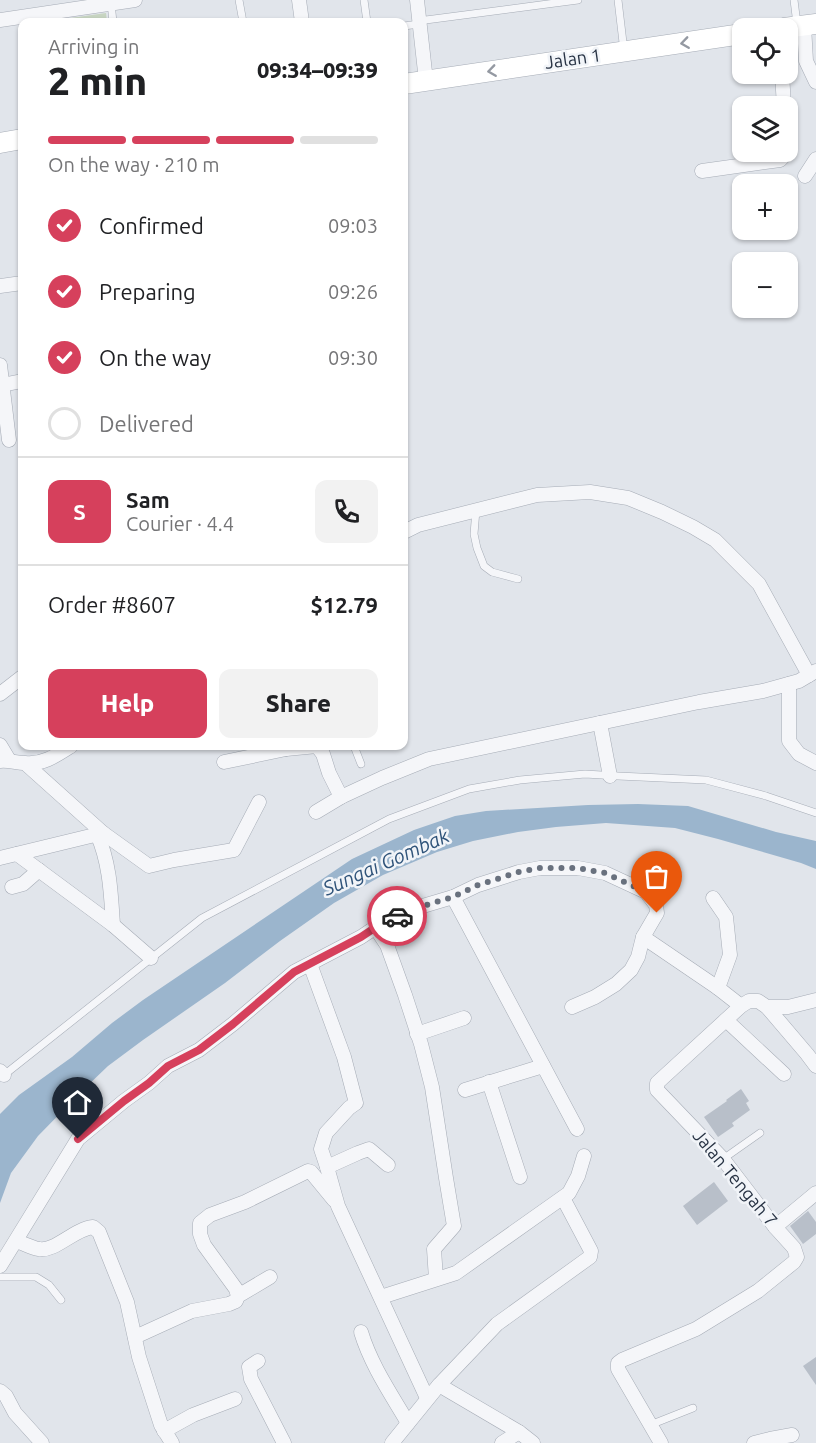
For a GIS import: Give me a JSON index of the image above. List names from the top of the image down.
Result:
{
  "streets": {
    "street": ["Jalan 1", "Jalan Tengah 7"]
  },
  "one_way": ["Jalan 1"],
  "water": ["Sungai Gombak"],
  "page": {
    "map_buttons": ["+", "−"],
    "heading": ["2 min", "Arriving in", "09:34–09:39"],
    "panel": [
      "Sam",
      "Courier · 4.4",
      "Order #8607",
      "$12.79"
    ],
    "bar": "On the way · 210 m",
    "list": [
      ["Confirmed", "09:03"],
      ["Preparing", "09:26"],
      ["On the way", "09:30"],
      "Delivered"
    ],
    "round": "S",
    "buttons": ["Help", "Share"]
  }
}
